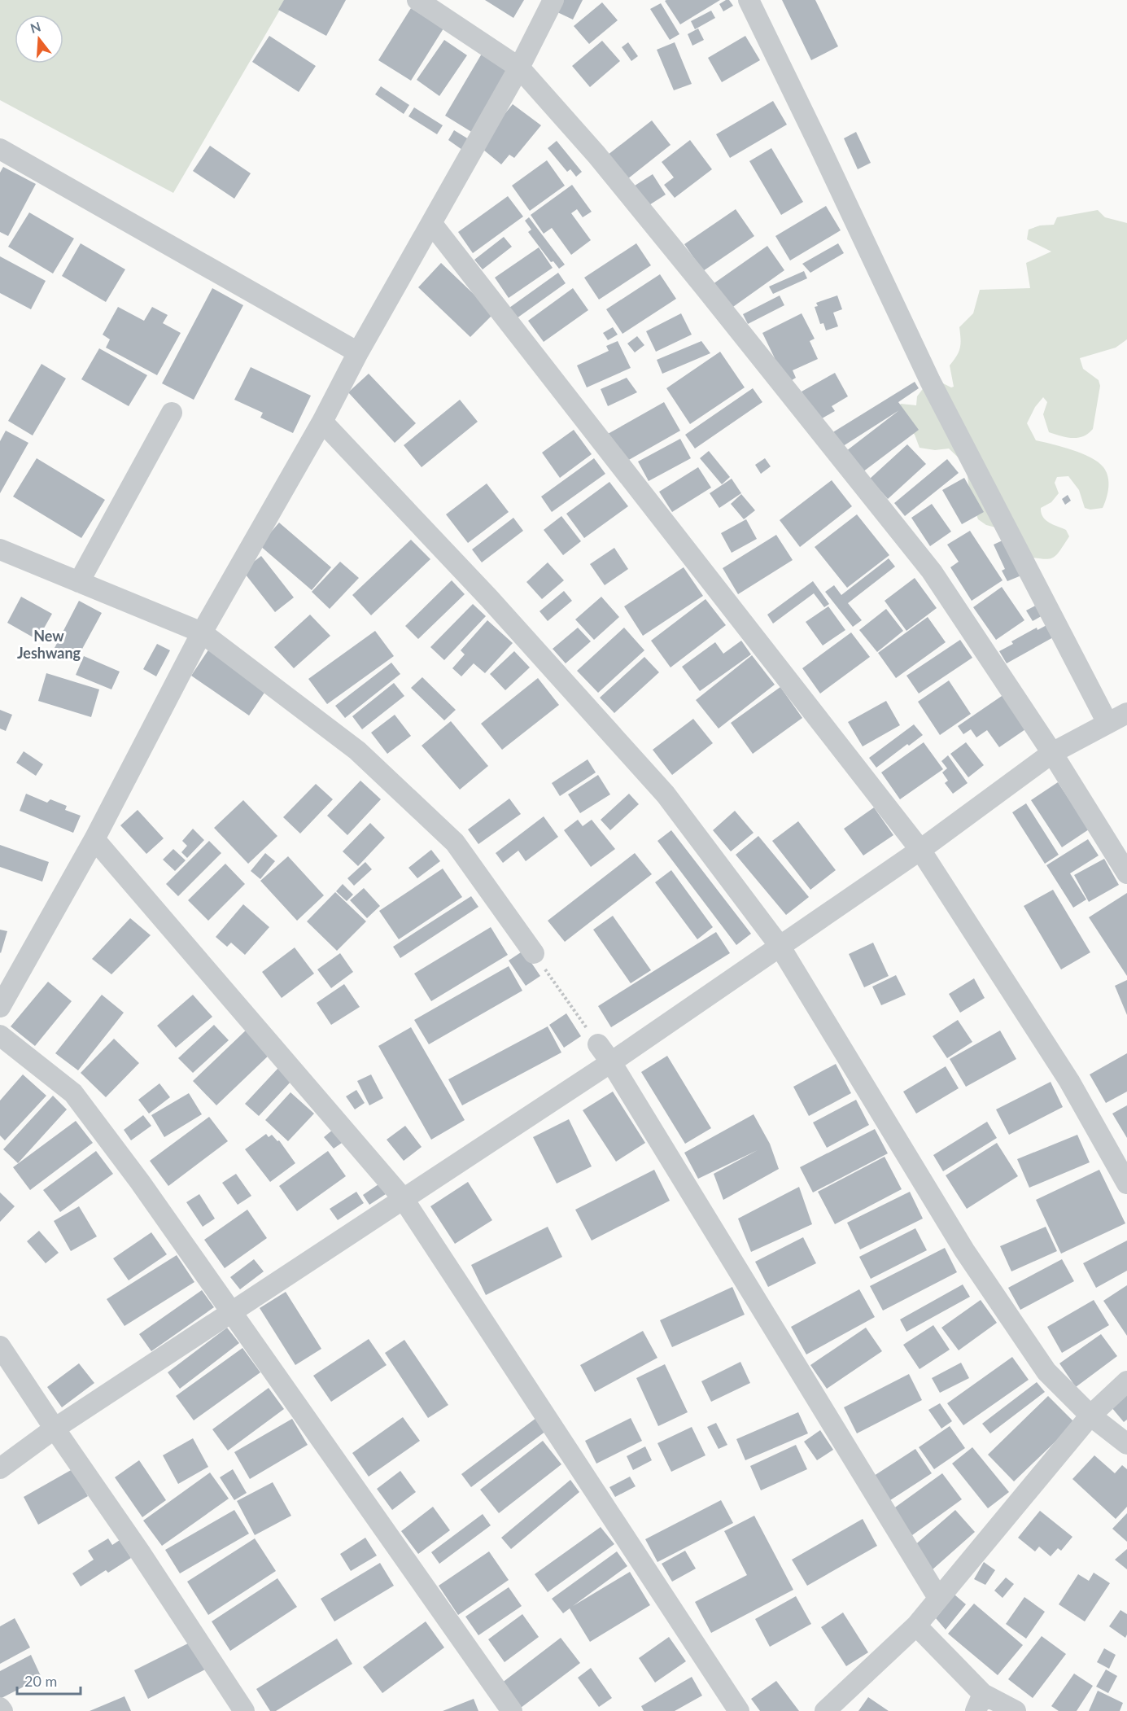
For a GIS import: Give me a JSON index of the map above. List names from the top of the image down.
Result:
{
  "districts": ["New Jeshwang"],
  "scale_bar": "20 m",
  "north": "top"
}
